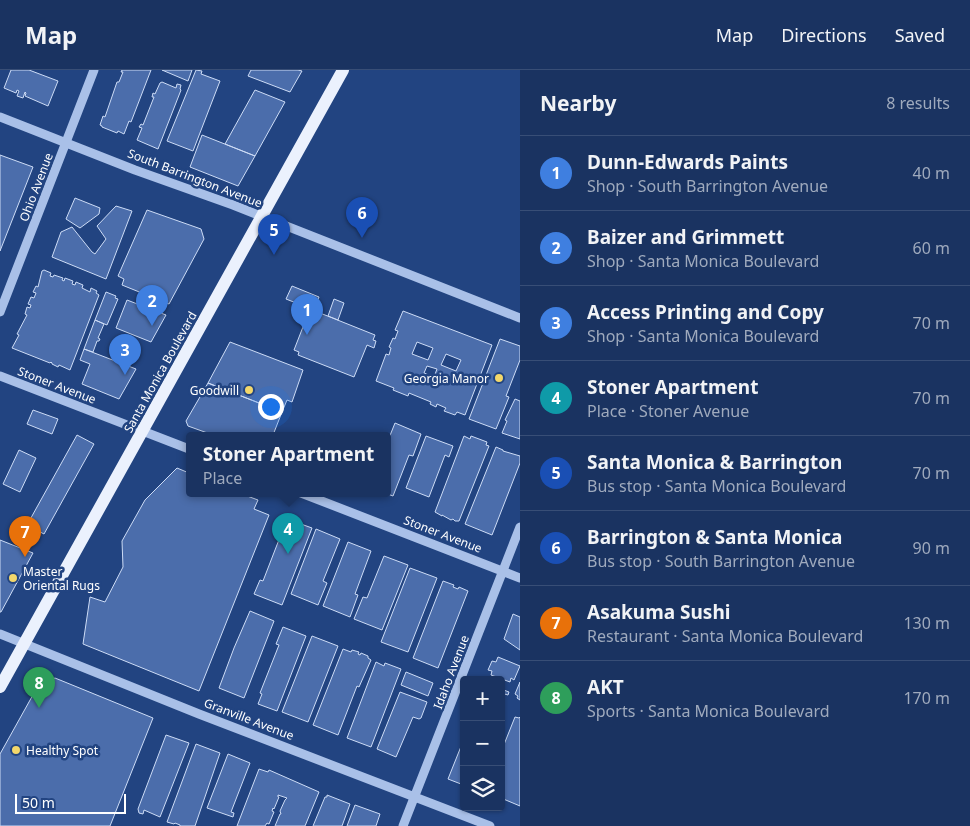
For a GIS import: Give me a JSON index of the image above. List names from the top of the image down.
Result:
{
  "streets": {
    "main road": ["Santa Monica Boulevard"],
    "street": [
      "South Barrington Avenue",
      "Ohio Avenue",
      "Stoner Avenue",
      "Idaho Avenue",
      "Granville Avenue"
    ]
  },
  "crossings": [
    ["South Barrington Avenue", "Ohio Avenue"],
    ["South Barrington Avenue", "Santa Monica Boulevard"],
    ["Santa Monica Boulevard", "Stoner Avenue"],
    ["Santa Monica Boulevard", "Granville Avenue"],
    ["Stoner Avenue", "Idaho Avenue"],
    ["Idaho Avenue", "Granville Avenue"]
  ],
  "places": [
    "Georgia Manor",
    "Goodwill",
    "Master Oriental Rugs",
    "Healthy Spot"
  ],
  "scale_bar": "50 m",
  "page": {
    "header": "Map",
    "nav": ["Map", "Directions", "Saved"],
    "heading": ["Nearby", "8 results"],
    "list": [
      {
        "mark": "1",
        "name": "Dunn-Edwards Paints",
        "note": "Shop · South Barrington Avenue",
        "value": "40 m"
      },
      {
        "mark": "2",
        "name": "Baizer and Grimmett",
        "note": "Shop · Santa Monica Boulevard",
        "value": "60 m"
      },
      {
        "mark": "3",
        "name": "Access Printing and Copy",
        "note": "Shop · Santa Monica Boulevard",
        "value": "70 m"
      },
      {
        "mark": "4",
        "name": "Stoner Apartment",
        "note": "Place · Stoner Avenue",
        "value": "70 m"
      },
      {
        "mark": "5",
        "name": "Santa Monica & Barrington",
        "note": "Bus stop · Santa Monica Boulevard",
        "value": "70 m"
      },
      {
        "mark": "6",
        "name": "Barrington & Santa Monica",
        "note": "Bus stop · South Barrington Avenue",
        "value": "90 m"
      },
      {
        "mark": "7",
        "name": "Asakuma Sushi",
        "note": "Restaurant · Santa Monica Boulevard",
        "value": "130 m"
      },
      {
        "mark": "8",
        "name": "AKT",
        "note": "Sports · Santa Monica Boulevard",
        "value": "170 m"
      }
    ],
    "pins": [
      "6",
      "5",
      "2",
      "1",
      "3",
      "4",
      "7",
      "8"
    ],
    "popup": ["Stoner Apartment", "Place"],
    "map_buttons": ["+", "−"],
    "scale": "50 m"
  }
}
